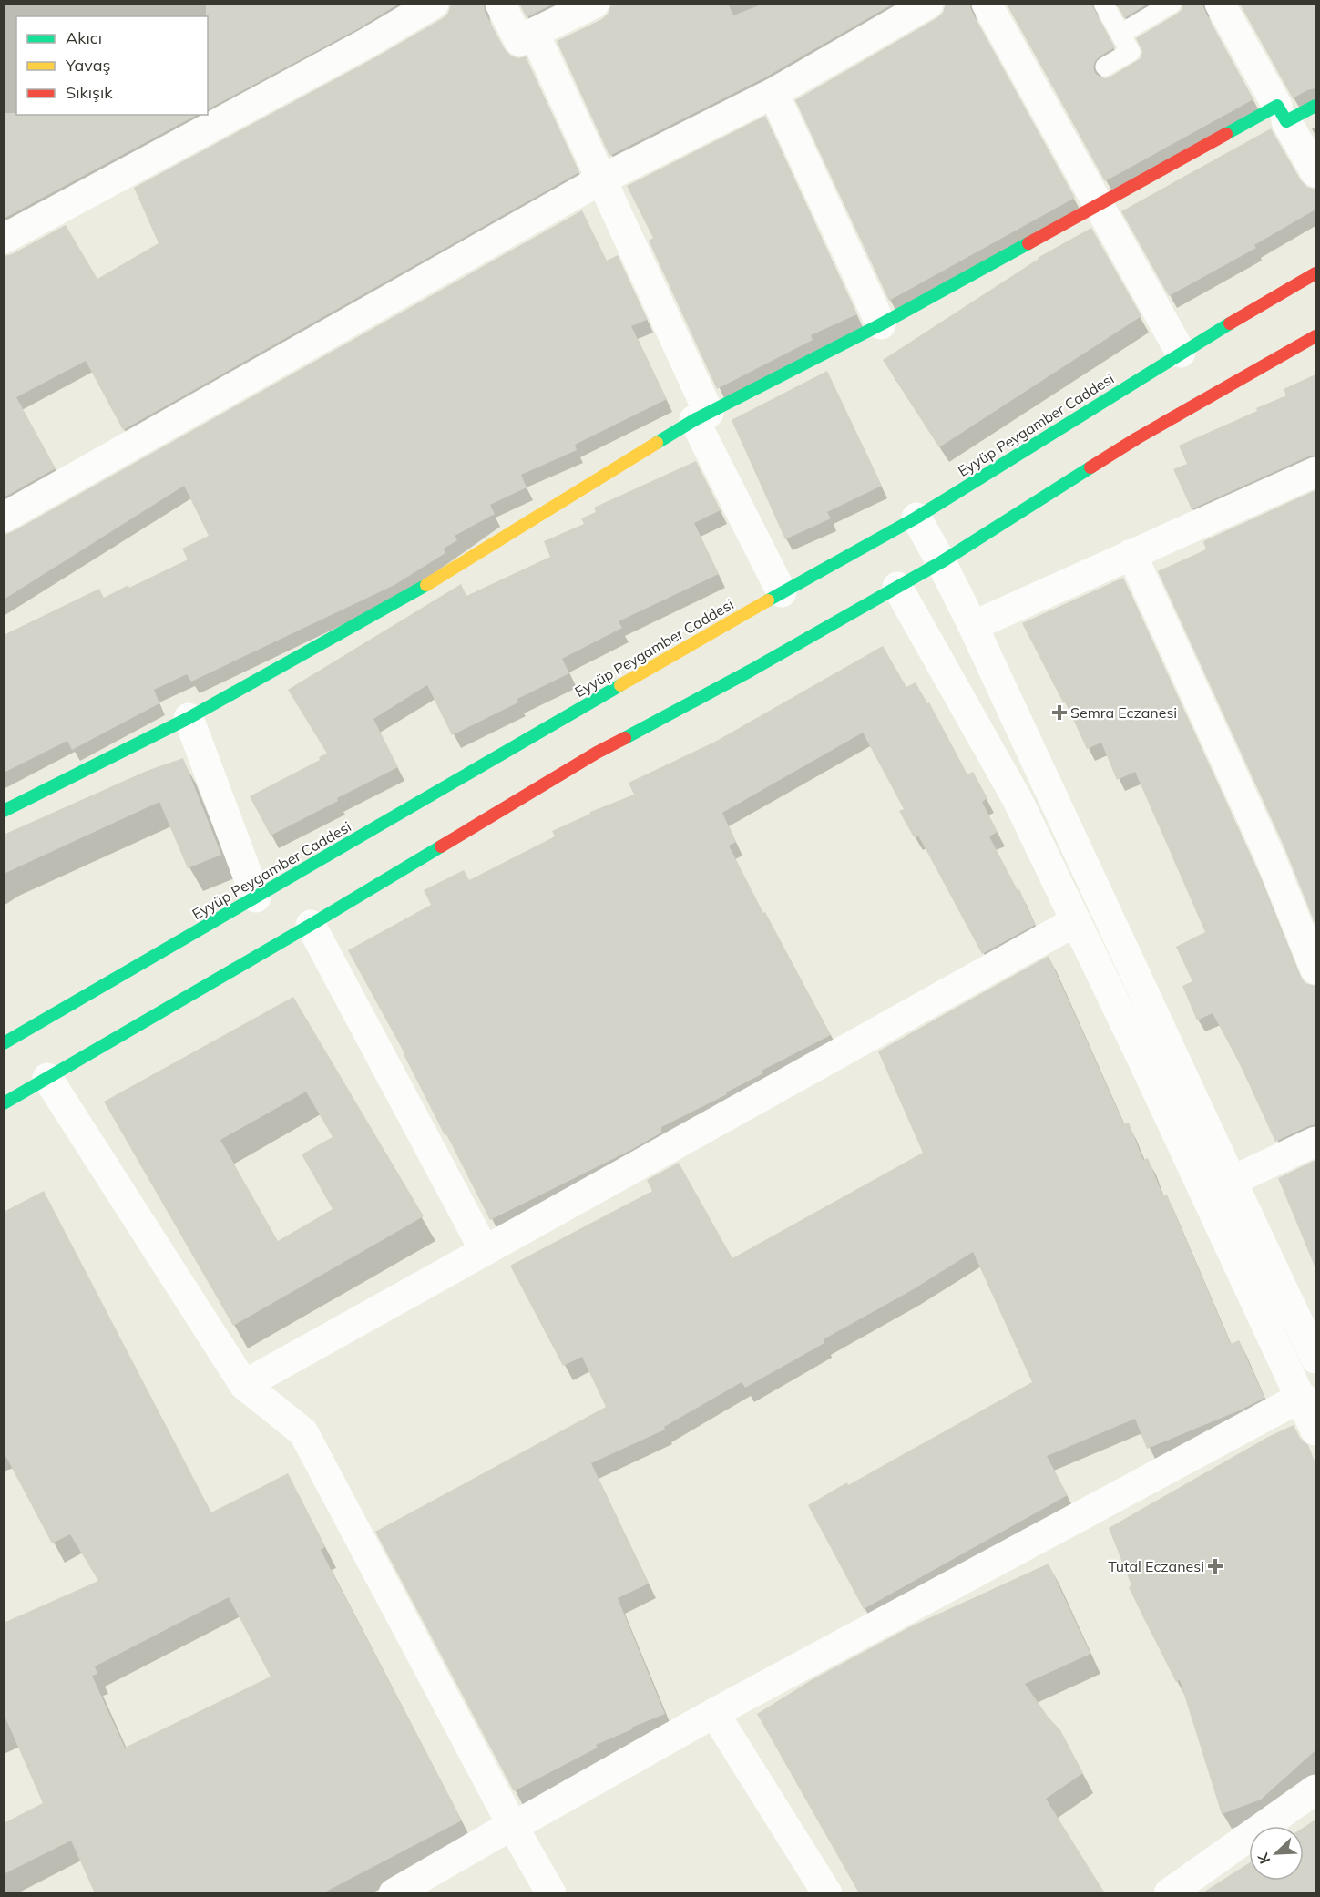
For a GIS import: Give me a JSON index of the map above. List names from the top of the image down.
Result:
{
  "streets": {
    "main road": ["Eyyüp Peygamber Caddesi"]
  },
  "places": {
    "health": ["Semra Eczanesi", "Tutal Eczanesi"]
  },
  "legend": ["Akıcı", "Yavaş", "Sıkışık"],
  "north": "bottom left"
}
